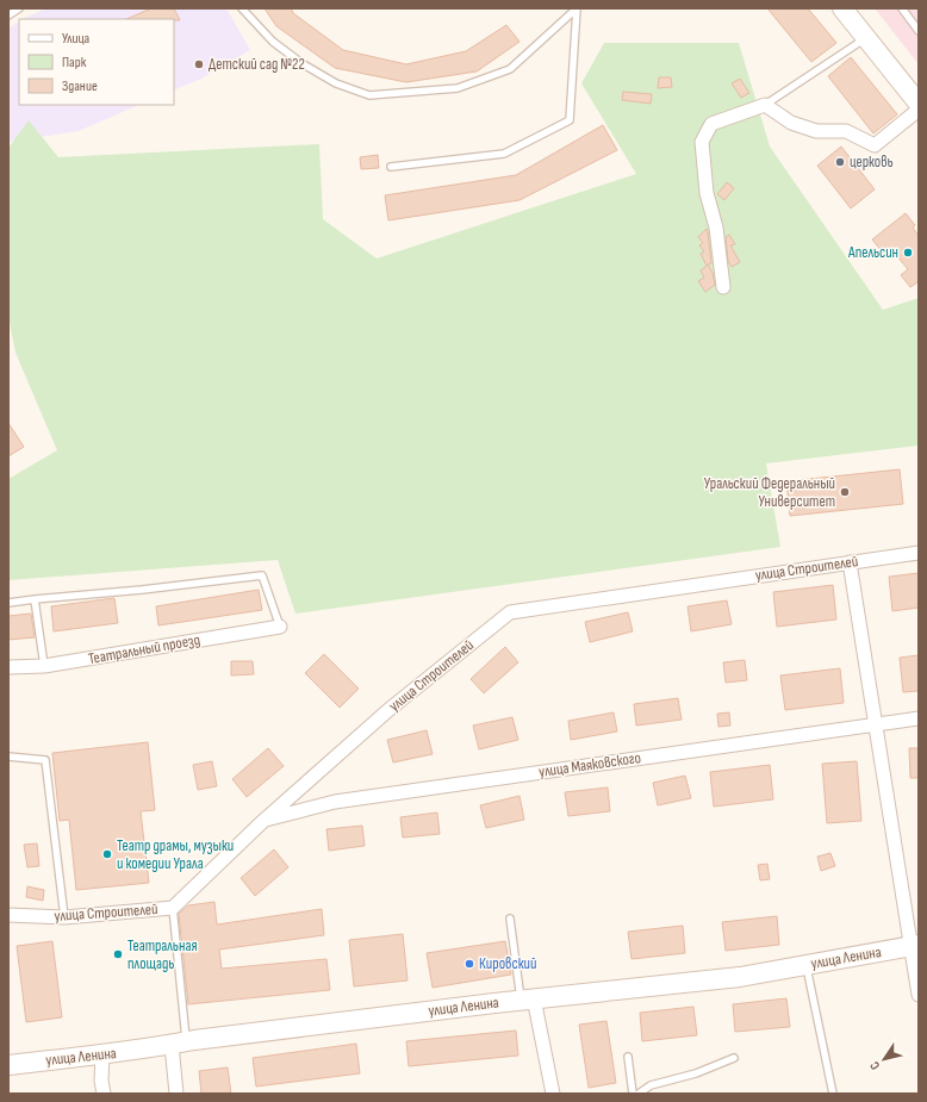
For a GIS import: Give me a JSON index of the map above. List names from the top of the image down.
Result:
{
  "streets": {
    "main road": ["улица Ленина"],
    "street": ["улица Строителей", "Театральный проезд", "улица Маяковского"]
  },
  "crossings": [
    ["улица Строителей", "улица Маяковского"]
  ],
  "places": [
    "Детский сад №22",
    "церковь",
    "Апельсин",
    "Уральский Федеральный Университет",
    "Театр драмы, музыки и комедии Урала",
    "Театральная площадь",
    "Кировский"
  ],
  "legend": ["Улица", "Парк", "Здание"],
  "north": "bottom left"
}
